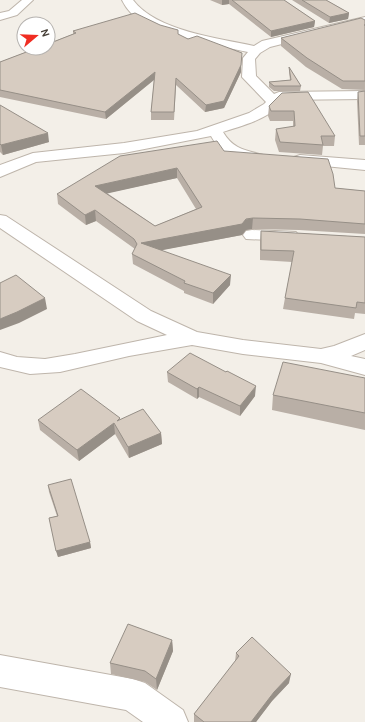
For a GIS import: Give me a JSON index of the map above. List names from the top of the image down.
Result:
{
  "north": "right"
}
